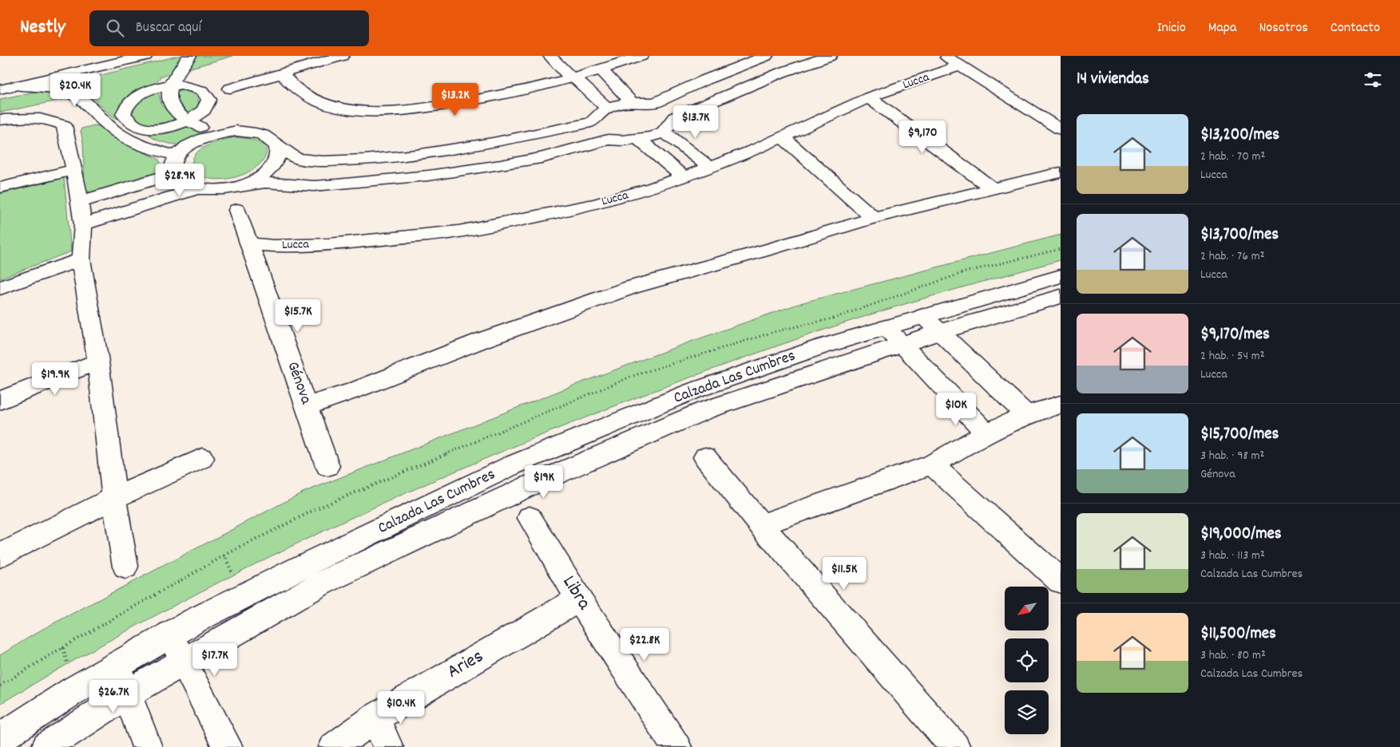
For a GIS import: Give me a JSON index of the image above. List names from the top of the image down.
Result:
{
  "streets": {
    "street": [
      "Lucca",
      "Calzada Las Cumbres",
      "Génova",
      "Libra",
      "Aries"
    ]
  },
  "crossings": [
    ["Lucca", "Génova"],
    ["Libra", "Aries"]
  ],
  "north": "bottom left",
  "page": {
    "header": "Nestly",
    "search": "Buscar aquí",
    "nav": [
      "Inicio",
      "Mapa",
      "Nosotros",
      "Contacto"
    ],
    "heading": "14 viviendas",
    "price": [
      "$20.4K",
      "$13.2K",
      "$13.7K",
      "$9,170",
      "$28.9K",
      "$15.7K",
      "$19.9K",
      "$10K",
      "$19K",
      "$11.5K",
      "$22.8K",
      "$17.7K",
      "$26.7K",
      "$10.4K"
    ],
    "list": [
      {
        "name": "$13,200/mes",
        "note": "2 hab. · 70 m² · Lucca"
      },
      {
        "name": "$13,700/mes",
        "note": "2 hab. · 76 m² · Lucca"
      },
      {
        "name": "$9,170/mes",
        "note": "2 hab. · 54 m² · Lucca"
      },
      {
        "name": "$15,700/mes",
        "note": "3 hab. · 98 m² · Génova"
      },
      {
        "name": "$19,000/mes",
        "note": "3 hab. · 113 m² · Calzada Las Cumbres"
      },
      {
        "name": "$11,500/mes",
        "note": "3 hab. · 80 m² · Calzada Las Cumbres"
      }
    ]
  }
}
